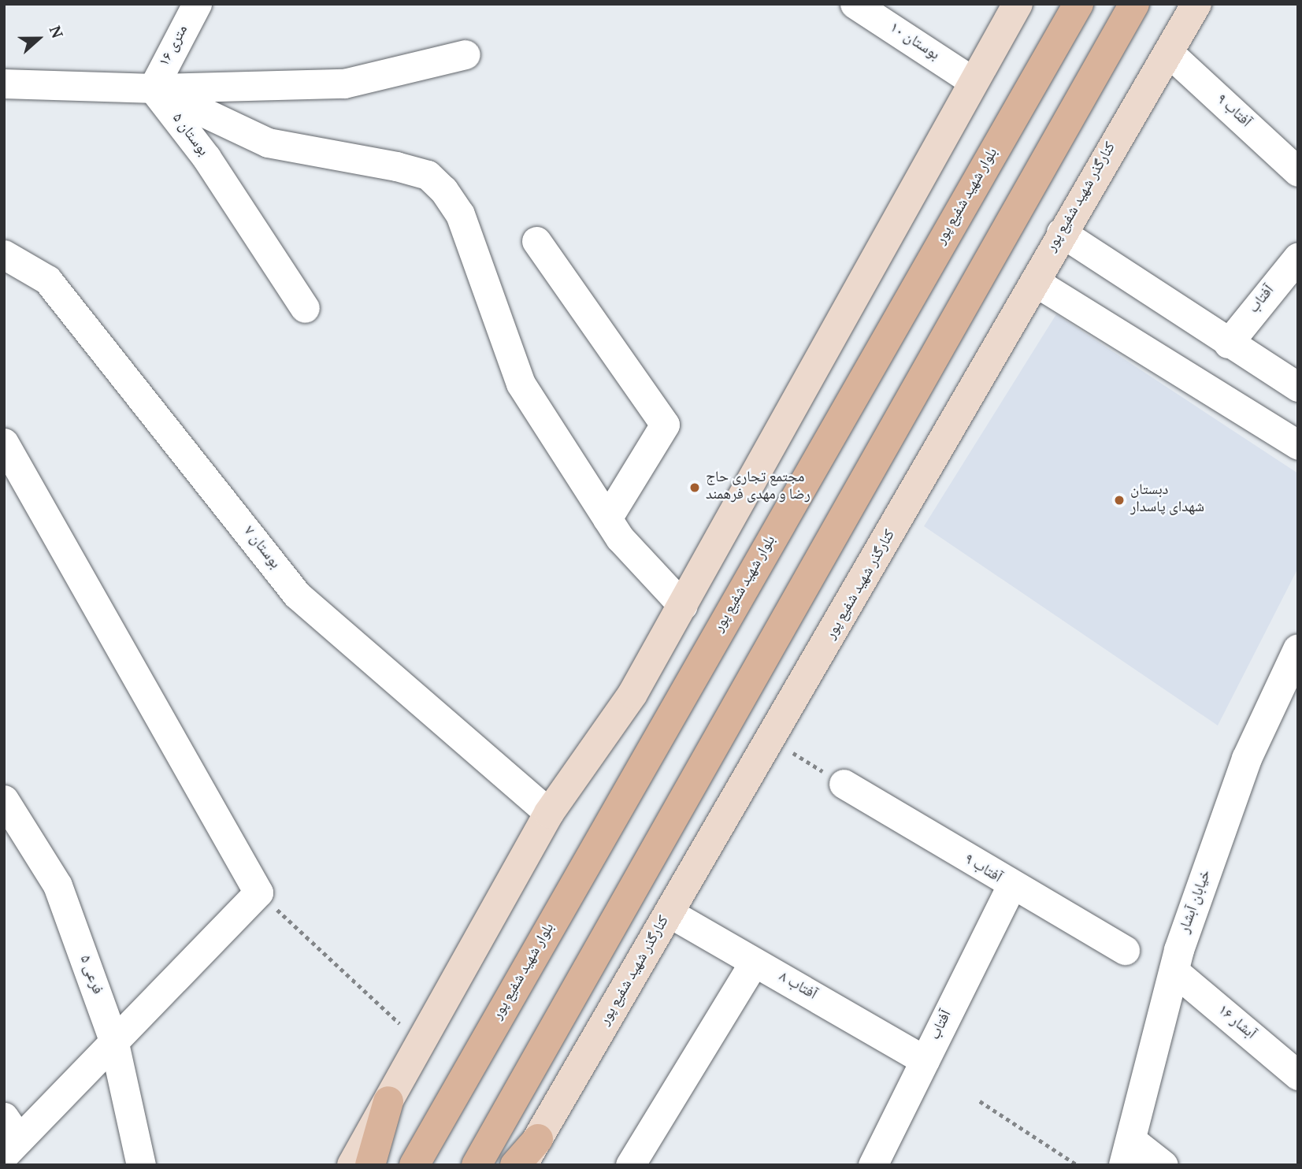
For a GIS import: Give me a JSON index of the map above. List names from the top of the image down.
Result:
{
  "streets": {
    "main road": ["بلوار شهید شفیع پور", "کنارگذر شهید شفیع پور"],
    "street": [
      "بوستان ۱۰",
      "۱۶ متری",
      "آفتاب ۹",
      "بوستان ۵",
      "آفتاب",
      "بوستان ۷",
      "خیابان آبشار",
      "فرعی ۵",
      "آفتاب ۸",
      "آبشار ۱۶"
    ]
  },
  "crossings": [
    ["۱۶ متری", "بوستان ۵"],
    ["آفتاب ۹", "کنارگذر شهید شفیع پور"],
    ["آفتاب ۹", "آفتاب"],
    ["کنارگذر شهید شفیع پور", "آفتاب ۸"],
    ["آفتاب", "آفتاب ۸"],
    ["خیابان آبشار", "آبشار ۱۶"]
  ],
  "places": ["مجتمع تجاری حاج رضا و مهدی فرهمند", "دبستان شهدای پاسدار"],
  "north": "right"
}
